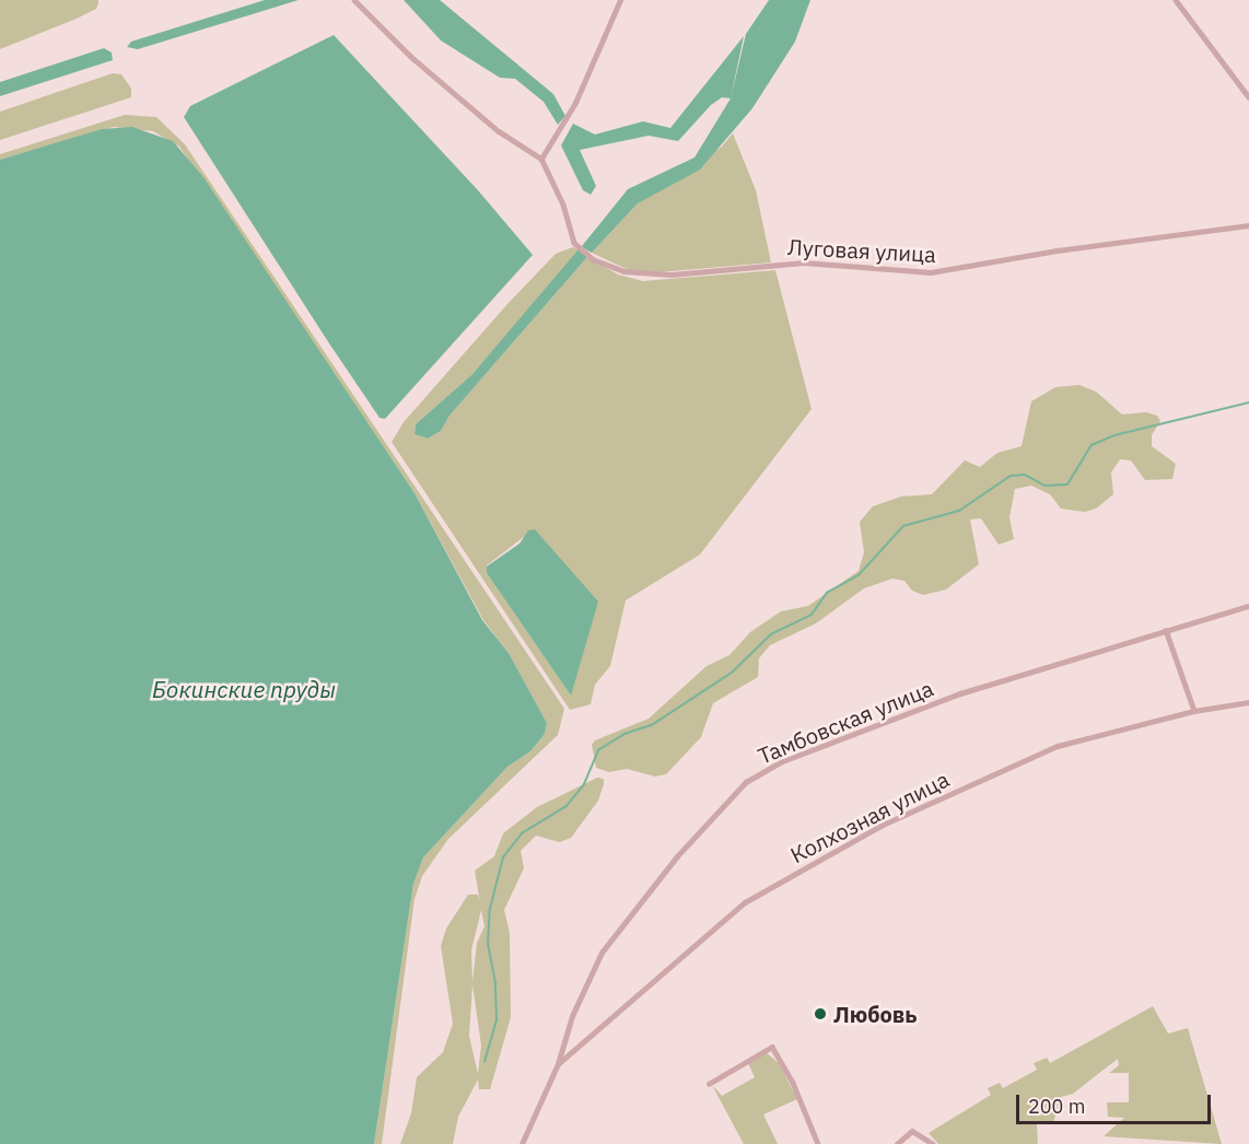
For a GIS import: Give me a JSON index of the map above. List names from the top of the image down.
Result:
{
  "streets": {
    "street": ["Луговая улица", "Тамбовская улица", "Колхозная улица"]
  },
  "crossings": [
    ["Тамбовская улица", "Колхозная улица"]
  ],
  "water": ["Бокинские пруды"],
  "places": ["Любовь"],
  "scale_bar": "200 m"
}
